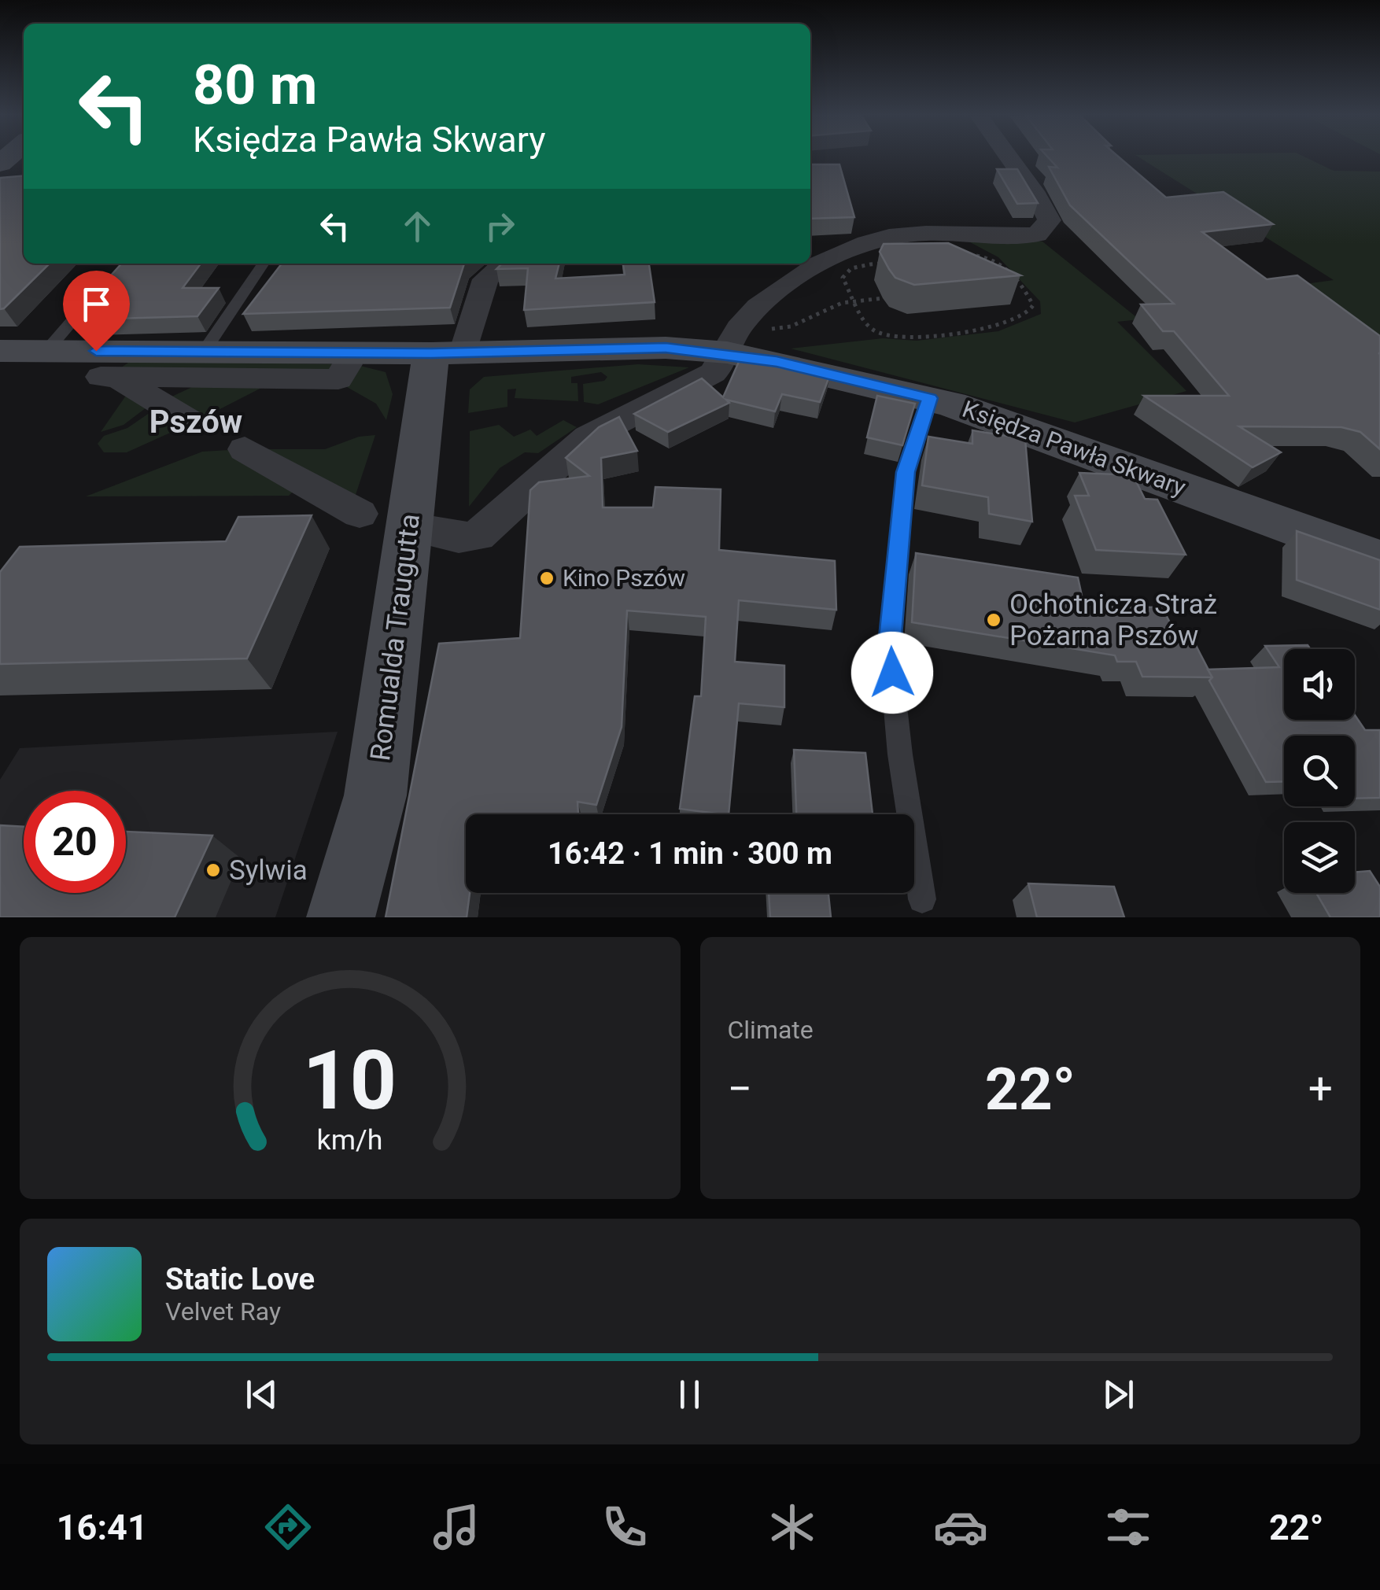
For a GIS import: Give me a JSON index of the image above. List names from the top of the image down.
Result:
{
  "streets": {
    "main road": ["Księdza Pawła Skwary", "Romualda Traugutta"]
  },
  "crossings": [
    ["Księdza Pawła Skwary", "Romualda Traugutta"]
  ],
  "districts": ["Pszów"],
  "places": ["Kino Pszów", "Ochotnicza Straż Pożarna Pszów", "Sylwia"],
  "page": {
    "turn": ["80 m", "Księdza Pawła Skwary"],
    "limit": "20",
    "trip": "16:42 · 1 min · 300 m",
    "tile": "Climate",
    "heat": ["−", "22°", "+"],
    "song": ["Static Love", "Velvet Ray"],
    "tabs": ["16:41", "22°"],
    "gauge": ["10", "km/h"]
  }
}
